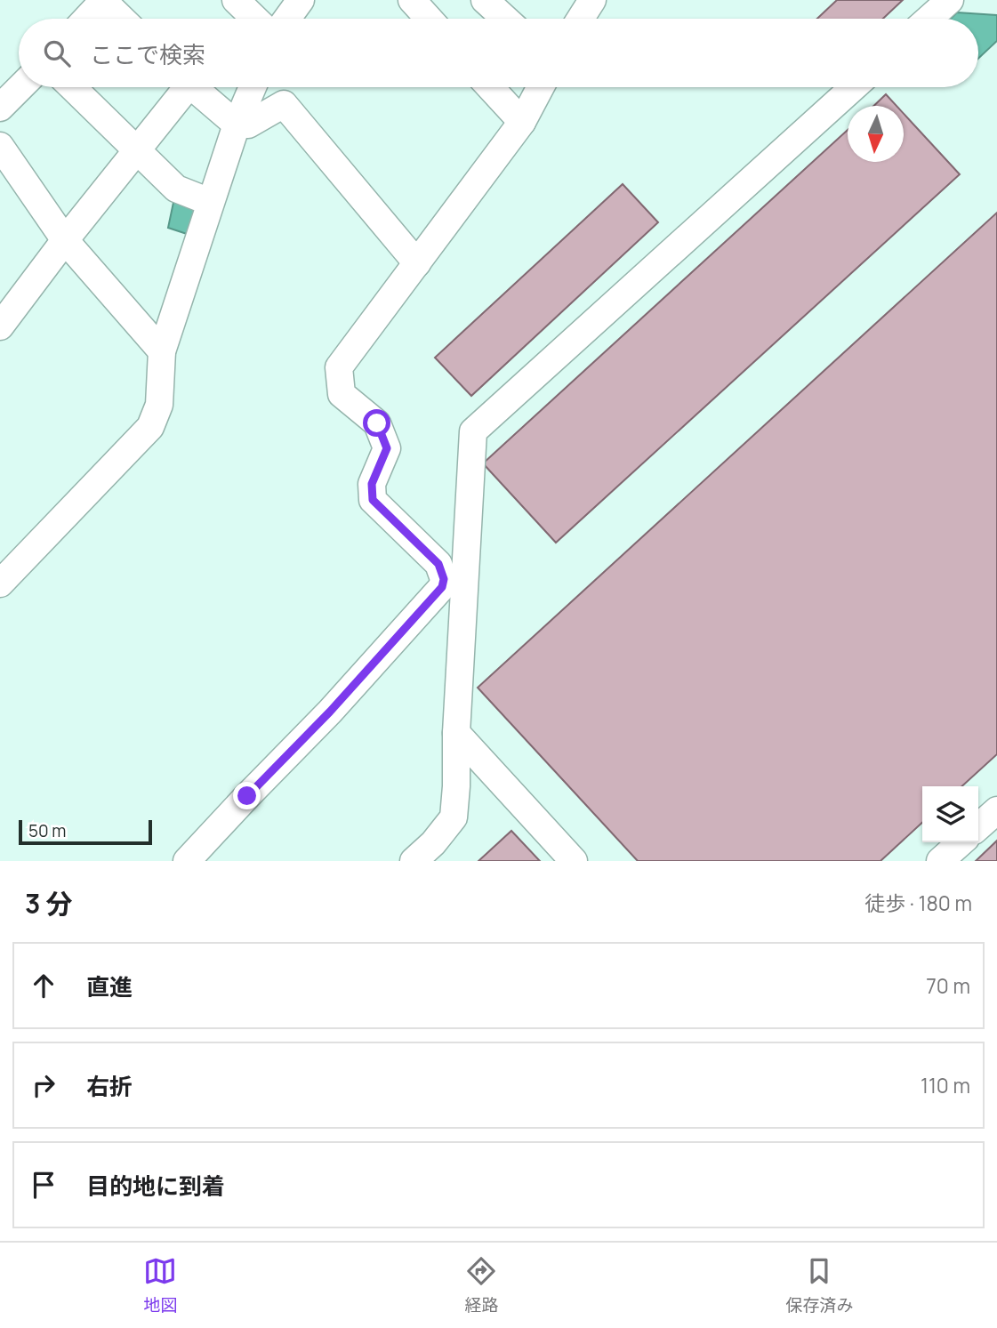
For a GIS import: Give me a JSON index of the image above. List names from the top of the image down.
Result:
{
  "scale_bar": "50 m",
  "north": "bottom",
  "page": {
    "search": "ここで検索",
    "scale": "50 m",
    "heading": ["3 分", "徒歩 · 180 m"],
    "list": [
      ["直進", "70 m"],
      ["右折", "110 m"],
      "目的地に到着"
    ],
    "nav": ["地図", "経路", "保存済み"]
  }
}
